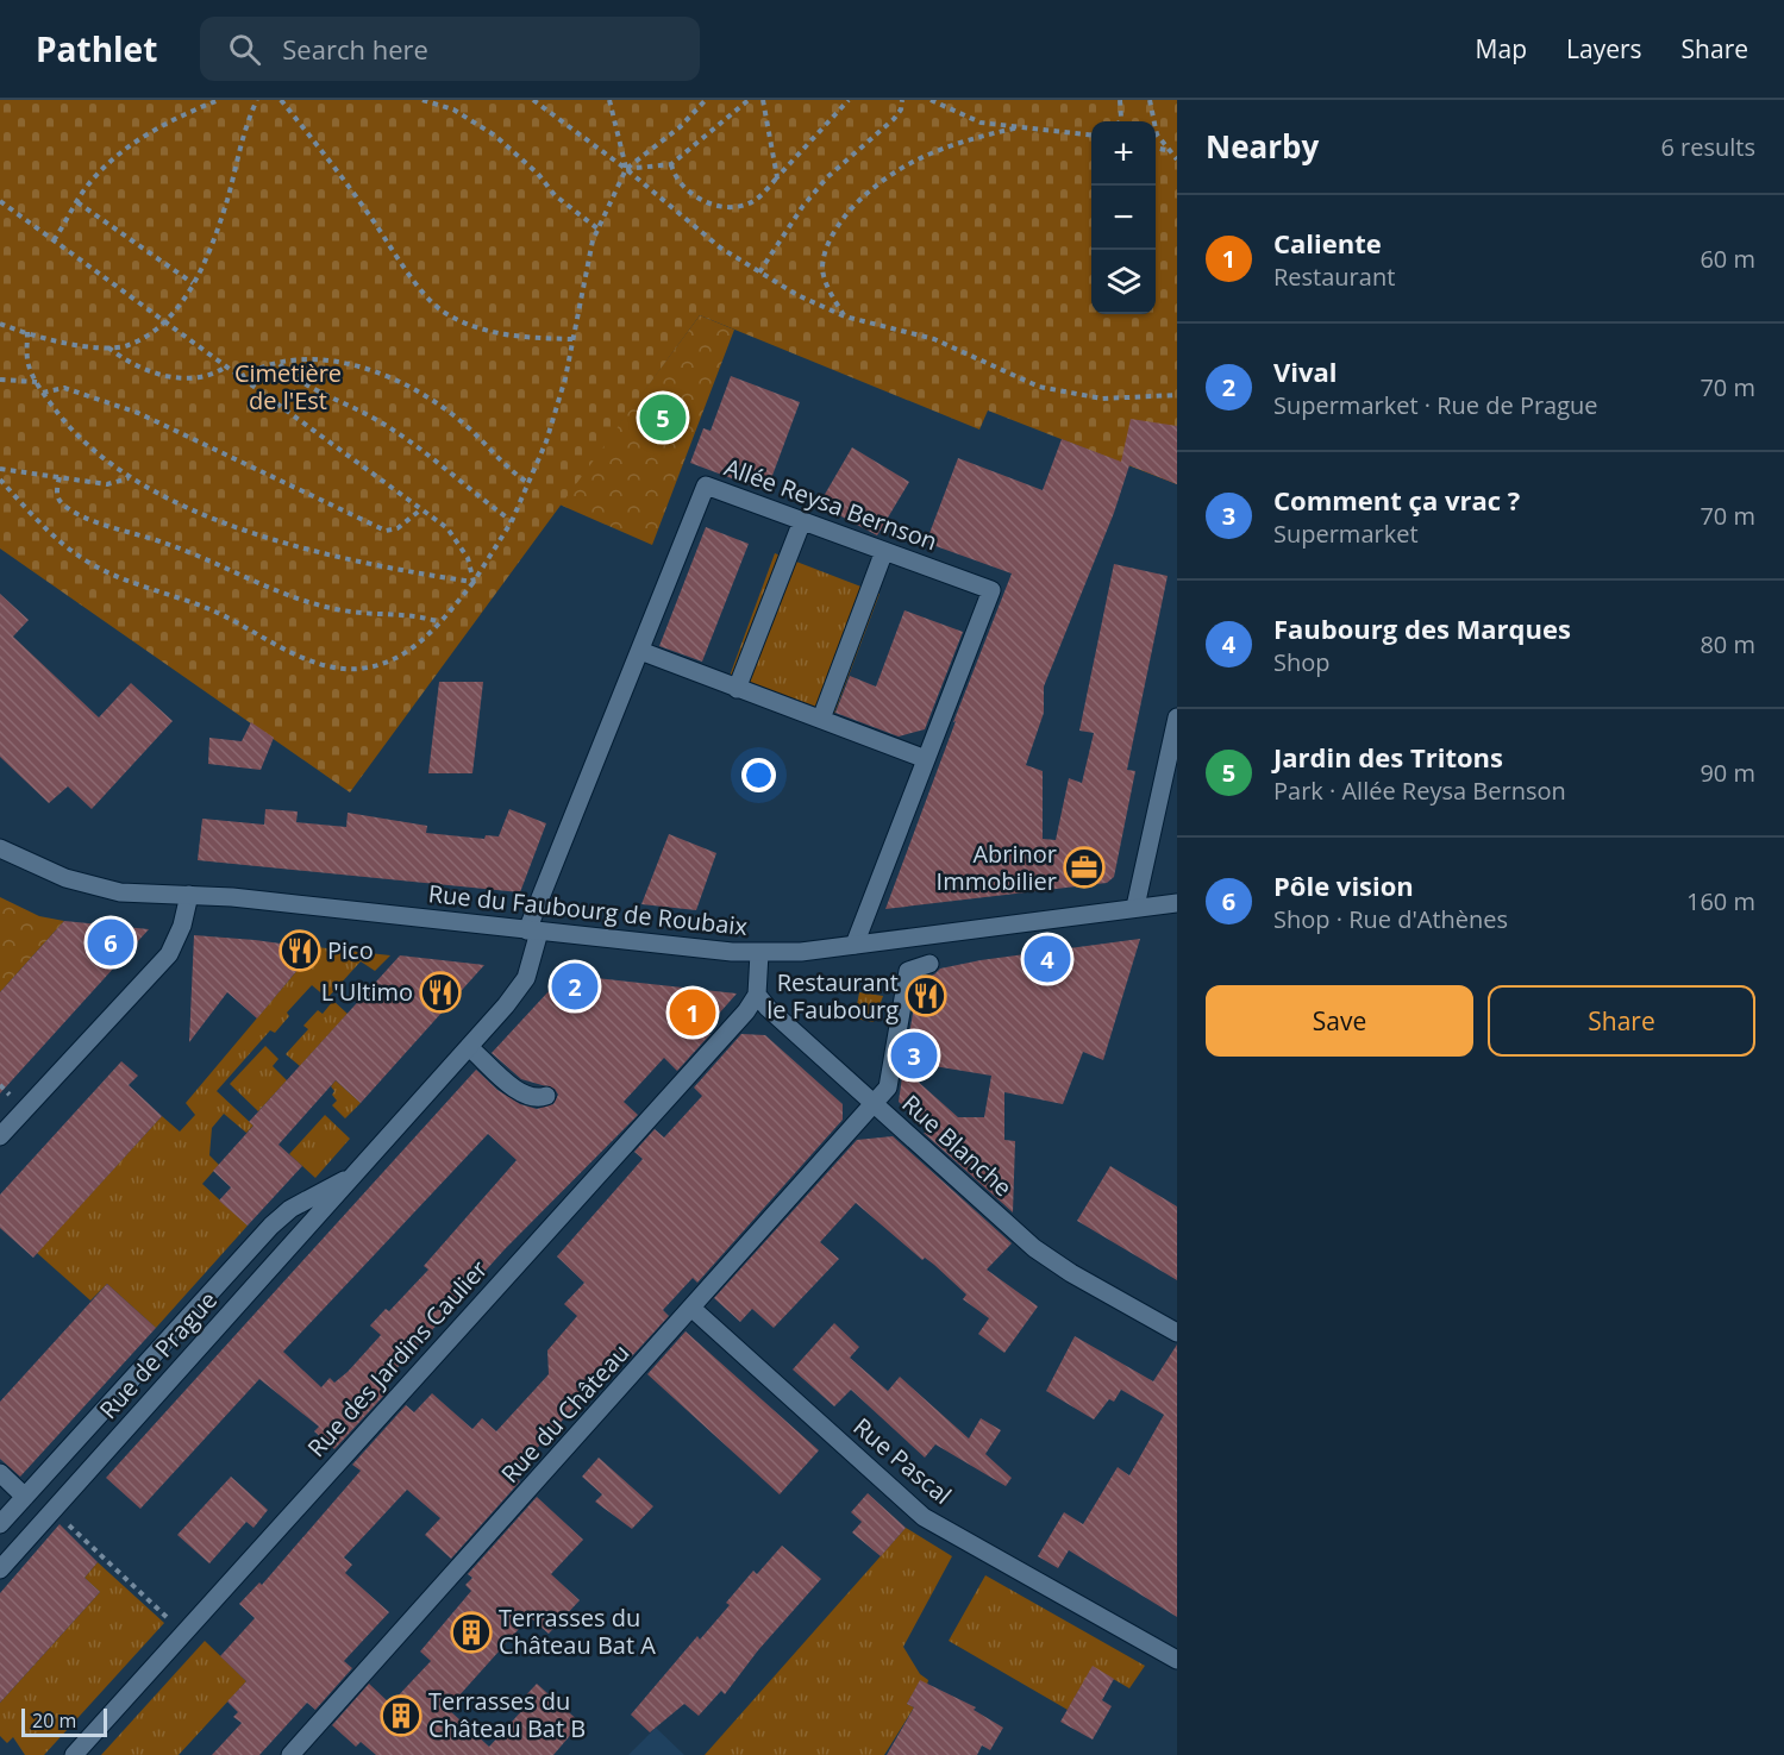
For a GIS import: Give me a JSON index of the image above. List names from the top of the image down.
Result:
{
  "streets": {
    "street": [
      "Allée Reysa Bernson",
      "Rue du Faubourg de Roubaix",
      "Rue Blanche",
      "Rue de Prague",
      "Rue des Jardins Caulier",
      "Rue du Château",
      "Rue Pascal"
    ]
  },
  "crossings": [
    ["Allée Reysa Bernson", "Rue du Faubourg de Roubaix"],
    ["Allée Reysa Bernson", "Rue de Prague"],
    ["Rue du Faubourg de Roubaix", "Rue de Prague"],
    ["Rue Blanche", "Rue des Jardins Caulier"],
    ["Rue Blanche", "Rue du Château"],
    ["Rue du Château", "Rue Pascal"]
  ],
  "parks": ["Cimetière de l'Est"],
  "places": {
    "office": ["Abrinor Immobilier"],
    "restaurant": ["Pico", "L'Ultimo", "Restaurant le Faubourg"],
    "building": ["Terrasses du Château Bat A", "Terrasses du Château Bat B"]
  },
  "scale_bar": "20 m",
  "page": {
    "header": "Pathlet",
    "search": "Search here",
    "nav": ["Map", "Layers", "Share"],
    "heading": ["Nearby", "6 results"],
    "map_buttons": ["+", "−"],
    "list": [
      {
        "mark": "1",
        "name": "Caliente",
        "note": "Restaurant",
        "value": "60 m"
      },
      {
        "mark": "2",
        "name": "Vival",
        "note": "Supermarket · Rue de Prague",
        "value": "70 m"
      },
      {
        "mark": "3",
        "name": "Comment ça vrac ?",
        "note": "Supermarket",
        "value": "70 m"
      },
      {
        "mark": "4",
        "name": "Faubourg des Marques",
        "note": "Shop",
        "value": "80 m"
      },
      {
        "mark": "5",
        "name": "Jardin des Tritons",
        "note": "Park · Allée Reysa Bernson",
        "value": "90 m"
      },
      {
        "mark": "6",
        "name": "Pôle vision",
        "note": "Shop · Rue d'Athènes",
        "value": "160 m"
      }
    ],
    "pins": [
      "5",
      "6",
      "4",
      "2",
      "1",
      "3"
    ],
    "buttons": ["Save", "Share"],
    "scale": "20 m"
  }
}
